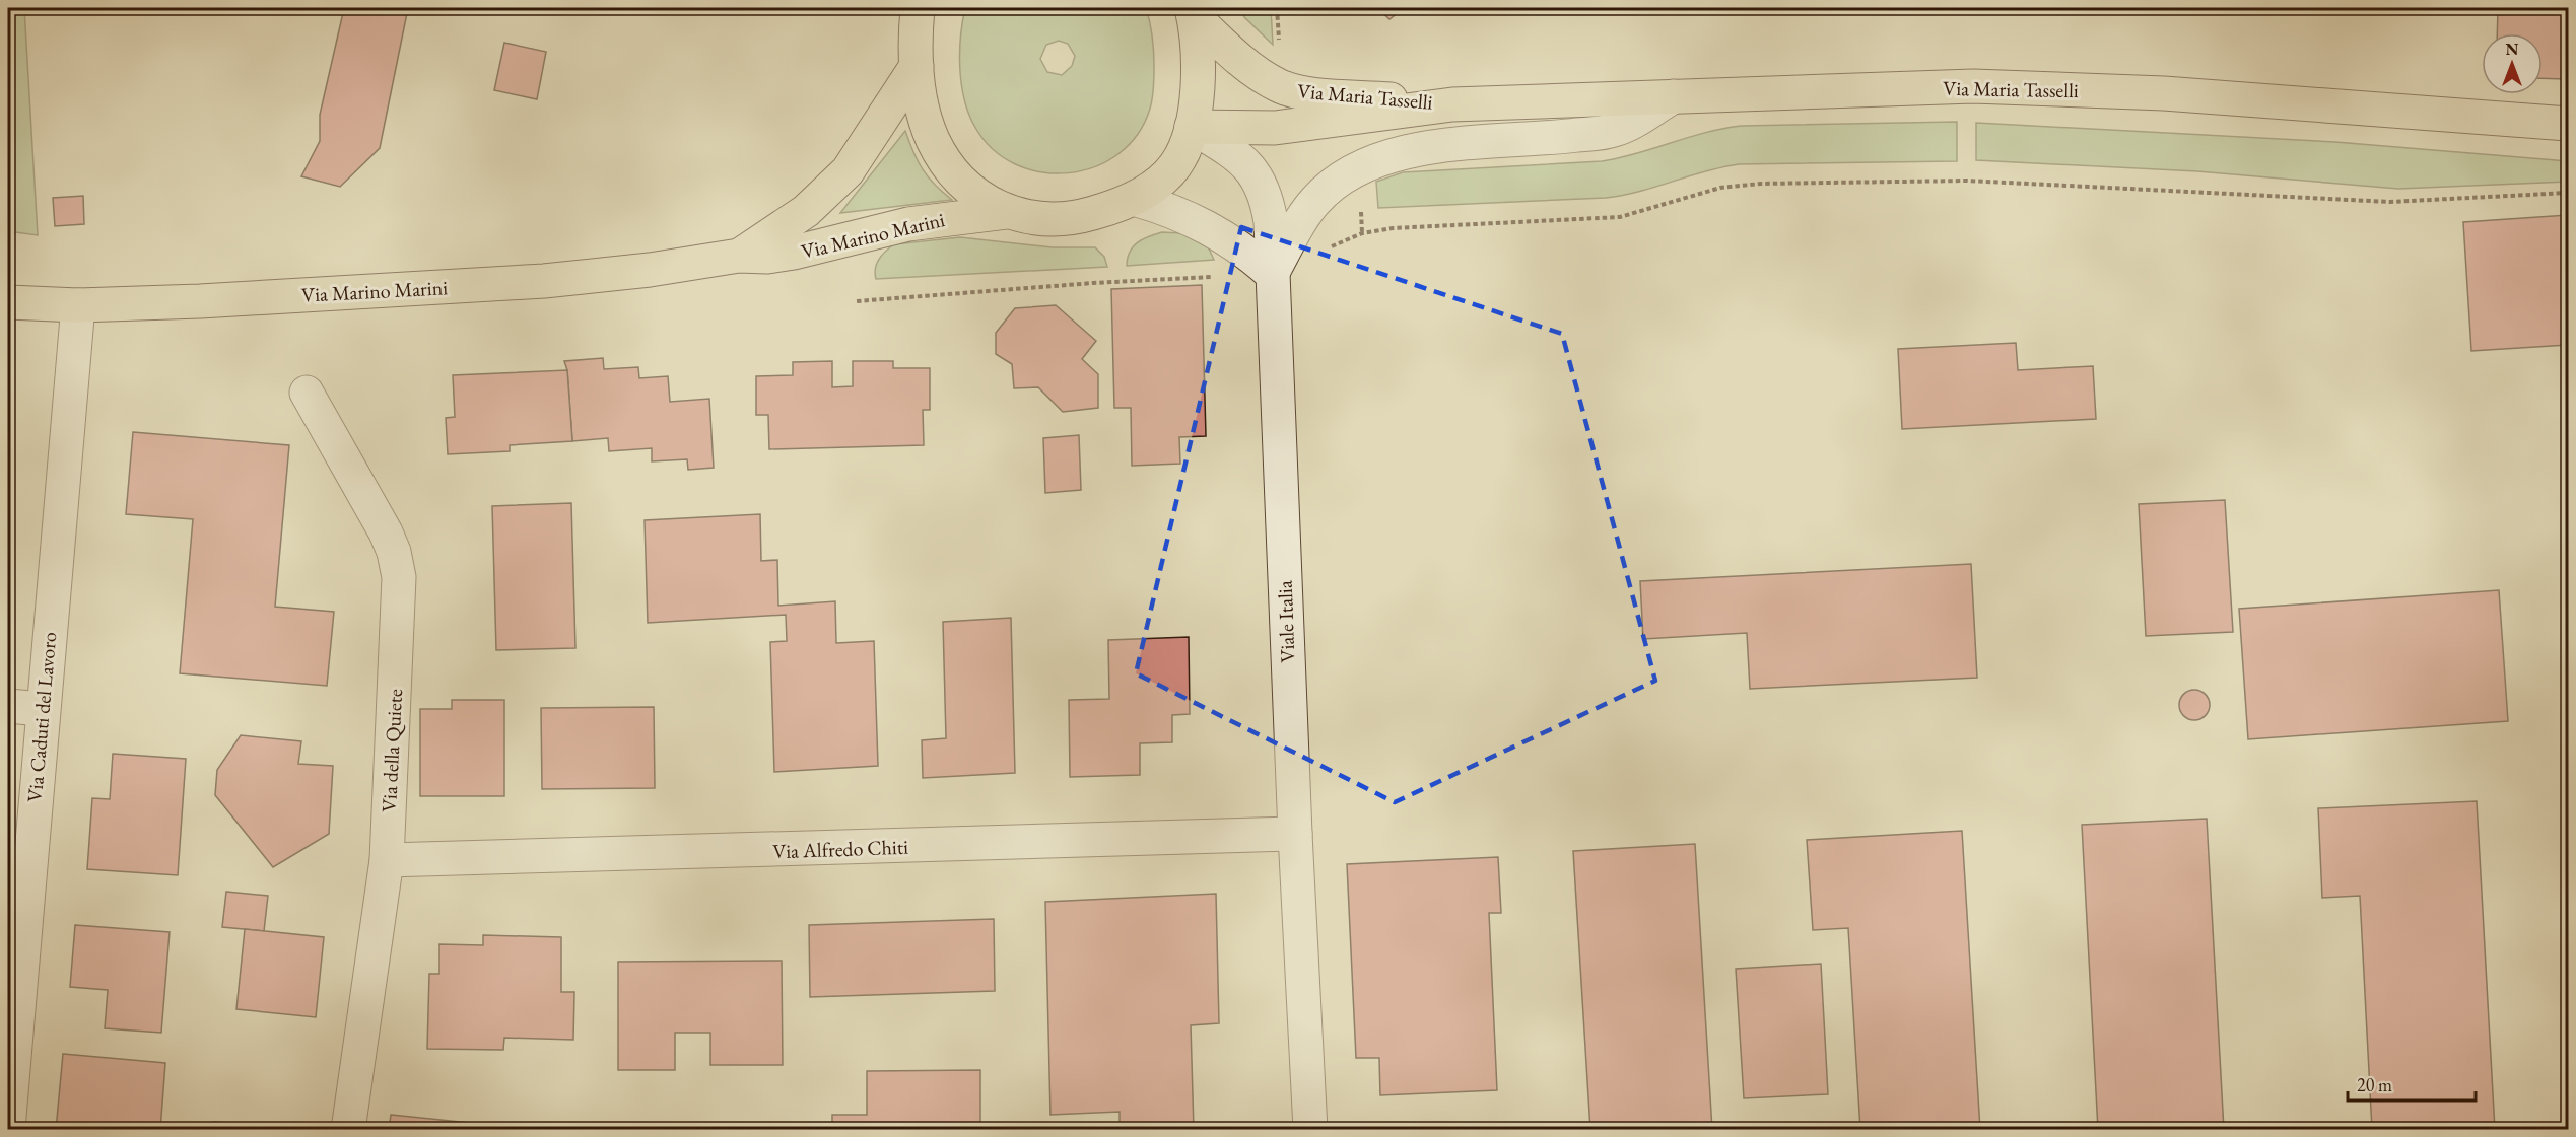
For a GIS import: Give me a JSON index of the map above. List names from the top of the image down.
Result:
{
  "streets": {
    "main road": ["Via Maria Tasselli", "Via Marino Marini"],
    "street": [
      "Viale Italia",
      "Via Caduti del Lavoro",
      "Via della Quiete",
      "Via Alfredo Chiti"
    ]
  },
  "crossings": [
    ["Via Maria Tasselli", "Viale Italia"],
    ["Via Marino Marini", "Via Caduti del Lavoro"],
    ["Viale Italia", "Via Alfredo Chiti"],
    ["Via della Quiete", "Via Alfredo Chiti"]
  ],
  "scale_bar": "20 m",
  "north": "top"
}
